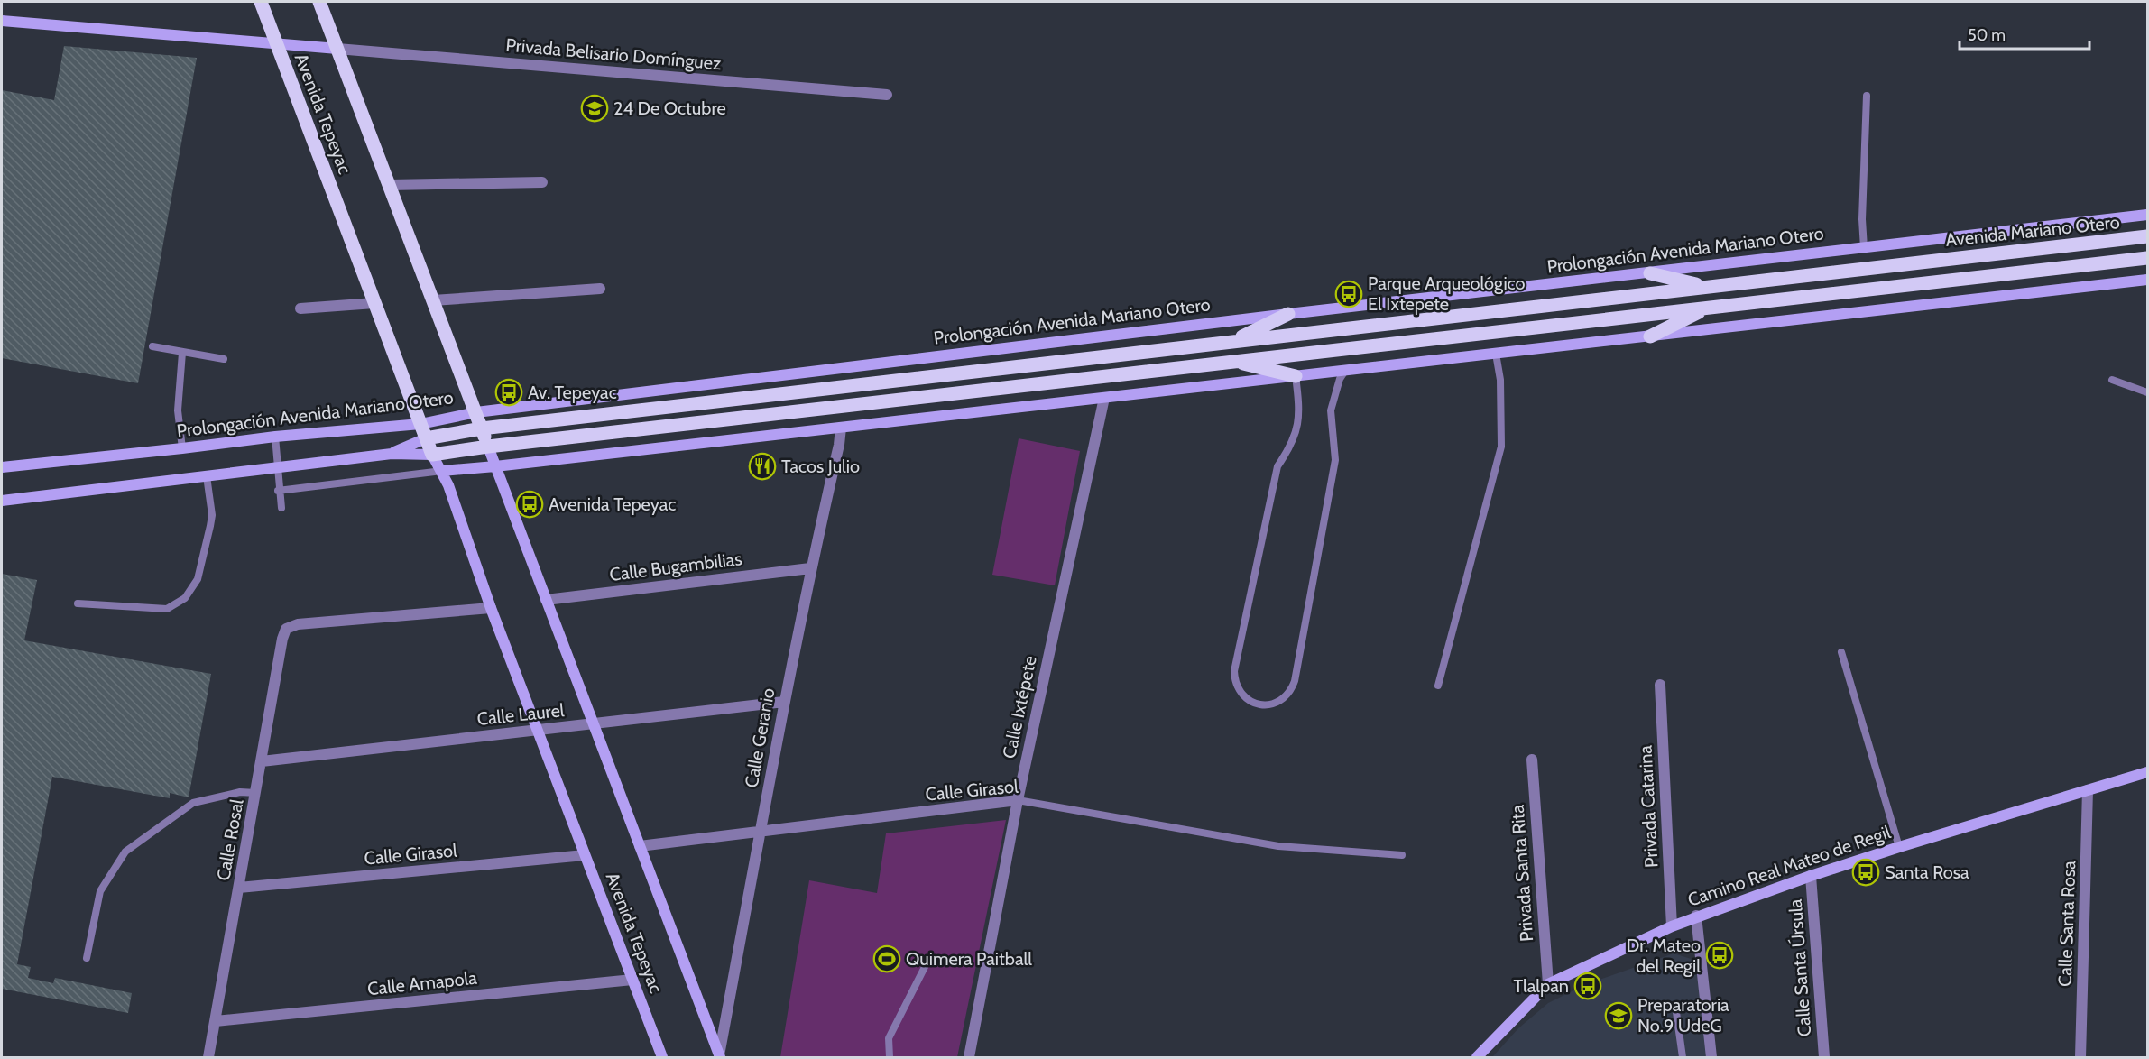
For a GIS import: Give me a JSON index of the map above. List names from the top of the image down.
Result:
{
  "streets": {
    "main road": ["Avenida Tepeyac", "Avenida Mariano Otero", "Prolongación Avenida Mariano Otero"],
    "street": [
      "Privada Belisario Domínguez",
      "Calle Bugambilias",
      "Calle Ixtépete",
      "Calle Laurel",
      "Calle Geranio",
      "Calle Girasol",
      "Privada Catarina",
      "Calle Rosal",
      "Camino Real Mateo de Regil",
      "Privada Santa Rita",
      "Calle Santa Rosa",
      "Calle Santa Úrsula",
      "Calle Amapola"
    ]
  },
  "crossings": [
    ["Privada Belisario Domínguez", "Avenida Tepeyac"],
    ["Avenida Tepeyac", "Prolongación Avenida Mariano Otero"],
    ["Avenida Tepeyac", "Calle Bugambilias"],
    ["Avenida Tepeyac", "Calle Laurel"],
    ["Avenida Tepeyac", "Calle Geranio"],
    ["Avenida Tepeyac", "Calle Girasol"],
    ["Avenida Tepeyac", "Calle Rosal"],
    ["Avenida Tepeyac", "Calle Amapola"],
    ["Avenida Mariano Otero", "Prolongación Avenida Mariano Otero"],
    ["Calle Bugambilias", "Calle Geranio"],
    ["Calle Ixtépete", "Calle Girasol"],
    ["Calle Laurel", "Calle Geranio"],
    ["Calle Laurel", "Calle Rosal"],
    ["Calle Geranio", "Calle Girasol"],
    ["Calle Girasol", "Calle Rosal"],
    ["Privada Catarina", "Camino Real Mateo de Regil"],
    ["Calle Rosal", "Calle Amapola"],
    ["Camino Real Mateo de Regil", "Privada Santa Rita"],
    ["Camino Real Mateo de Regil", "Calle Santa Rosa"],
    ["Camino Real Mateo de Regil", "Calle Santa Úrsula"]
  ],
  "places": {
    "school or university": ["24 De Octubre", "Preparatoria No.9 UdeG"],
    "bus stop": [
      "Parque Arqueológico El Ixtepete",
      "Av. Tepeyac",
      "Avenida Tepeyac",
      "Santa Rosa",
      "Dr. Mateo del Regil",
      "Tlalpan"
    ],
    "restaurant": ["Tacos Julio"],
    "sports": ["Quimera Paitball"]
  },
  "scale_bar": "50 m"
}
